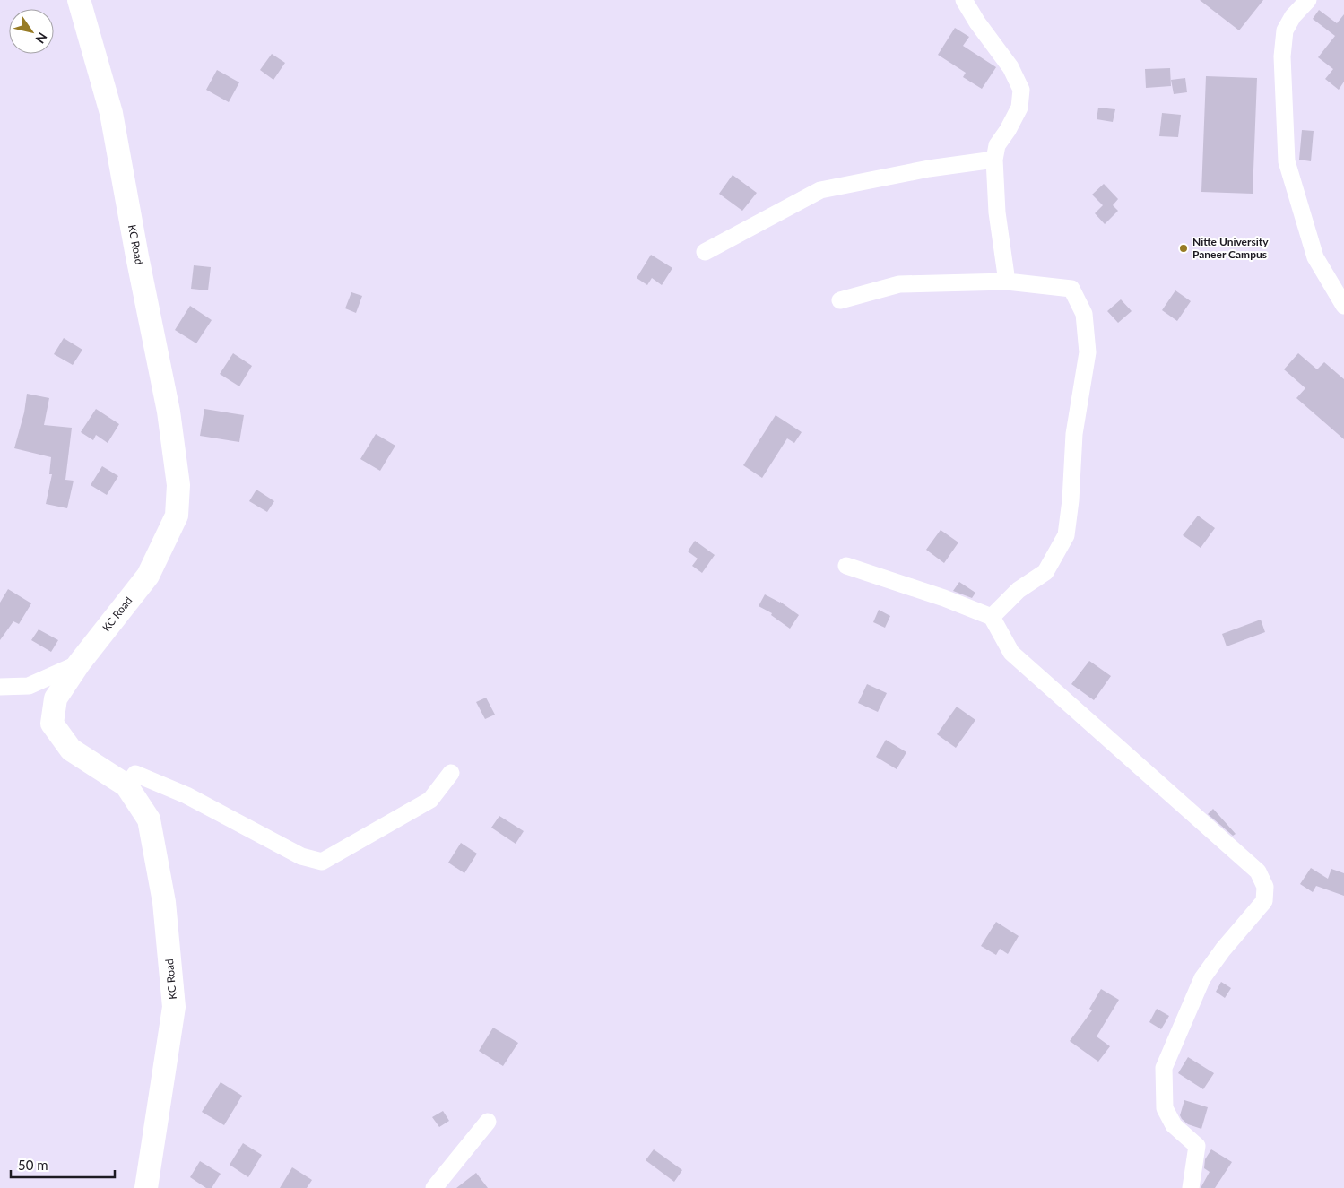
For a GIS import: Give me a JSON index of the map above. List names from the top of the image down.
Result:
{
  "streets": {
    "main road": ["KC Road"]
  },
  "places": ["Nitte University Paneer Campus"],
  "scale_bar": "50 m",
  "north": "bottom right"
}
